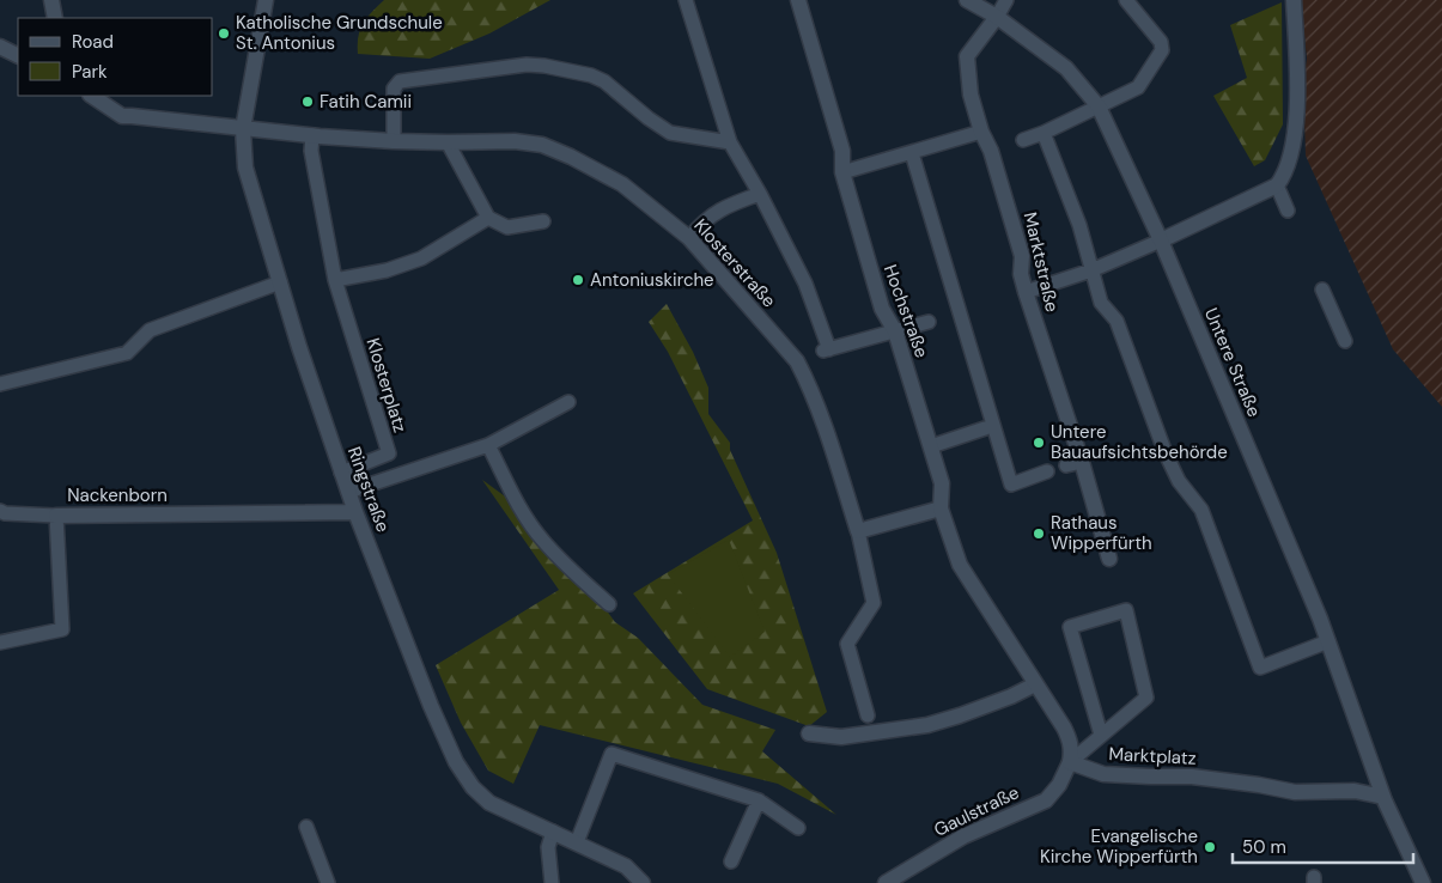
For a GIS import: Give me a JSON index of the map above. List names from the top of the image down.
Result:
{
  "streets": {
    "street": [
      "Marktstraße",
      "Klosterstraße",
      "Hochstraße",
      "Untere Straße",
      "Ringstraße",
      "Nackenborn",
      "Marktplatz",
      "Gaulstraße"
    ],
    "lane": ["Klosterplatz"]
  },
  "crossings": [
    ["Marktstraße", "Untere Straße"],
    ["Klosterstraße", "Klosterplatz"],
    ["Klosterstraße", "Ringstraße"],
    ["Untere Straße", "Marktplatz"],
    ["Klosterplatz", "Ringstraße"],
    ["Ringstraße", "Nackenborn"],
    ["Marktplatz", "Gaulstraße"]
  ],
  "places": [
    "Katholische Grundschule St. Antonius",
    "Fatih Camii",
    "Antoniuskirche",
    "Untere Bauaufsichtsbehörde",
    "Rathaus Wipperfürth",
    "Evangelische Kirche Wipperfürth"
  ],
  "legend": ["Road", "Park"],
  "scale_bar": "50 m"
}
